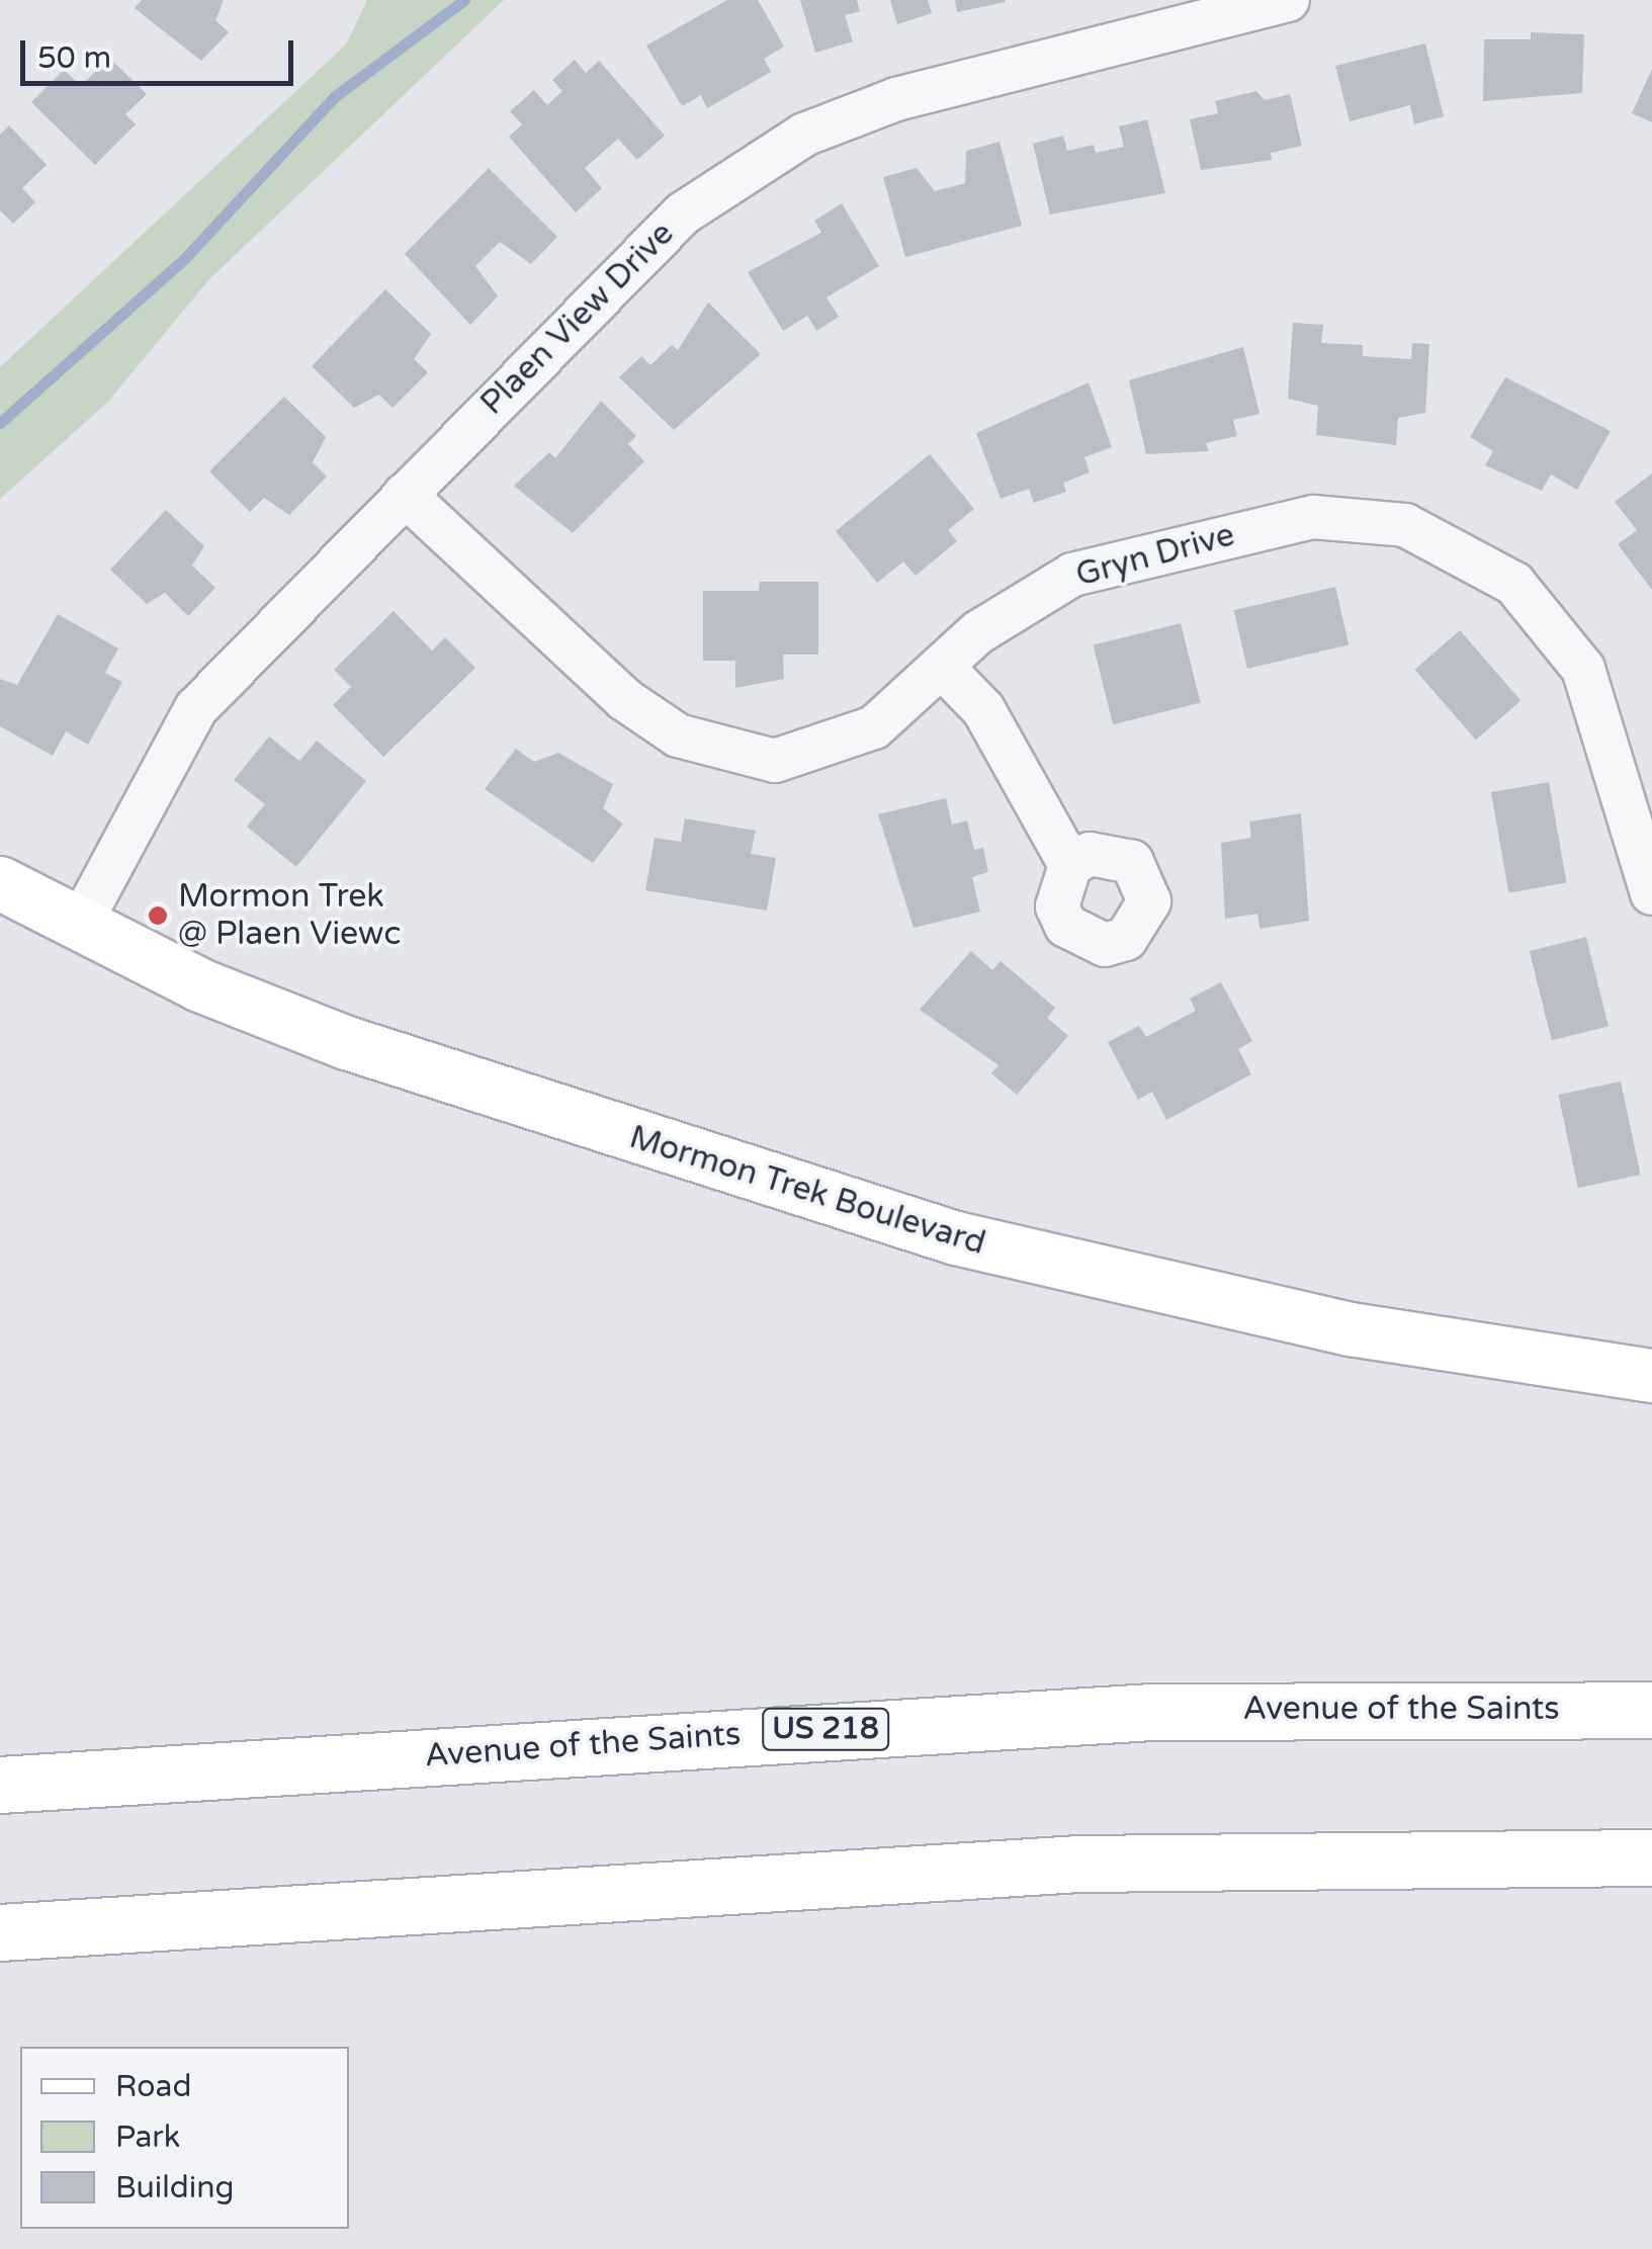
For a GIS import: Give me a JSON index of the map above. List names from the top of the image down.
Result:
{
  "streets": {
    "highway": ["Avenue of the Saints", "US 218"],
    "main road": ["Mormon Trek Boulevard"],
    "street": ["Plaen View Drive", "Gryn Drive"]
  },
  "crossings": [
    ["Plaen View Drive", "Gryn Drive"],
    ["Plaen View Drive", "Mormon Trek Boulevard"]
  ],
  "places": ["Mormon Trek @ Plaen Viewc"],
  "legend": ["Road", "Park", "Building"],
  "scale_bar": "50 m"
}
